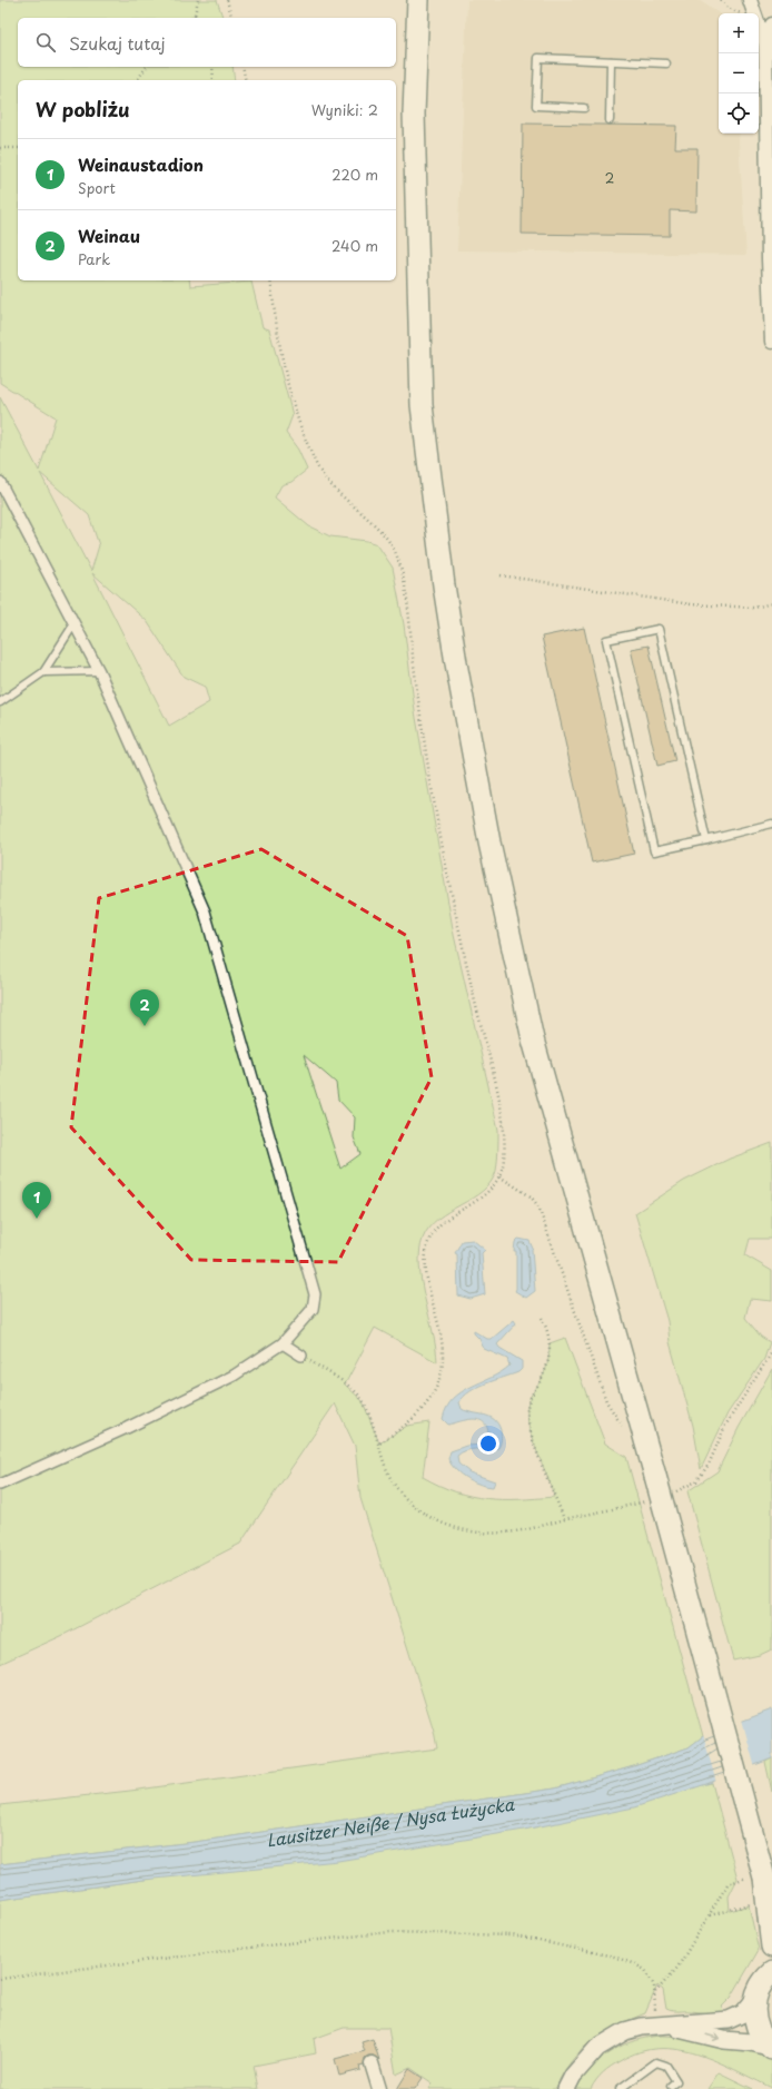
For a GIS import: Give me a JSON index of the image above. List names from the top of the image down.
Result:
{
  "water": ["Lausitzer Neiße / Nysa Łużycka"],
  "house_numbers": ["2"],
  "page": {
    "map_buttons": ["+", "−"],
    "search": "Szukaj tutaj",
    "heading": ["W pobliżu", "Wyniki: 2"],
    "list": [
      {
        "mark": "1",
        "name": "Weinaustadion",
        "note": "Sport",
        "value": "220 m"
      },
      {
        "mark": "2",
        "name": "Weinau",
        "note": "Park",
        "value": "240 m"
      }
    ],
    "pins": ["2", "1"]
  }
}
